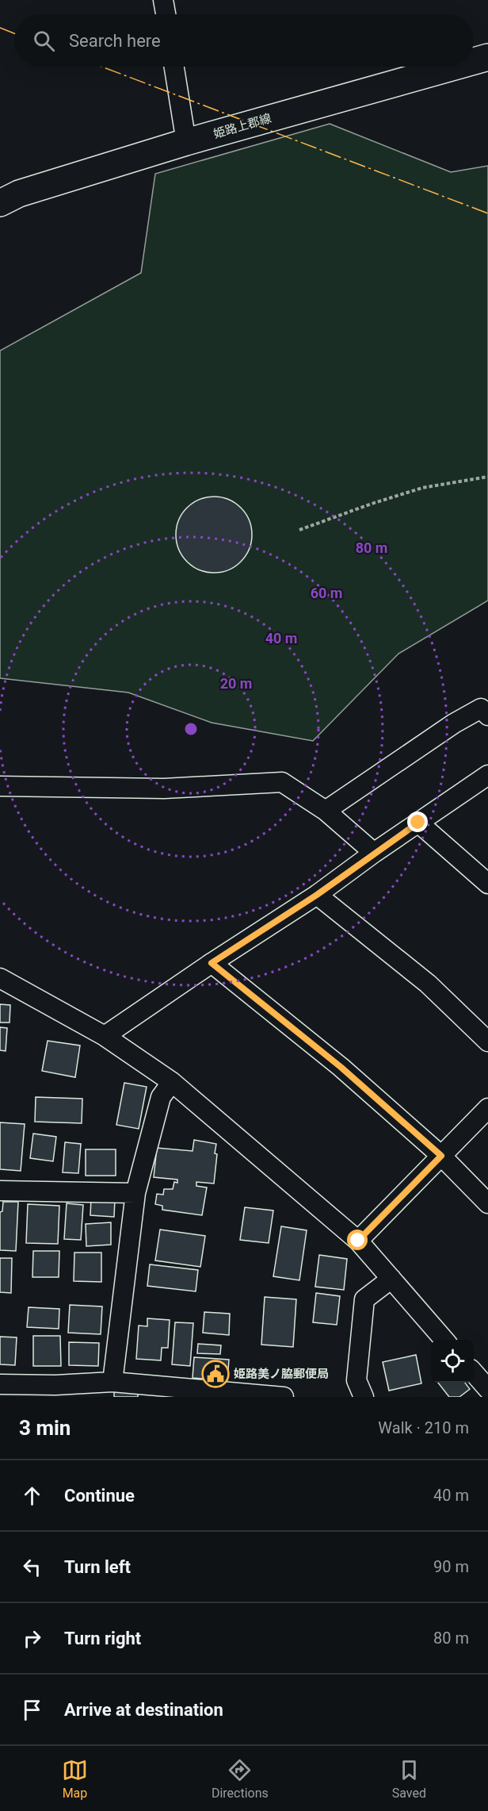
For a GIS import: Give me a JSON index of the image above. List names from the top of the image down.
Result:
{
  "streets": {
    "main road": ["姫路上郡線"]
  },
  "places": {
    "public building": ["姫路美ノ脇郵便局"]
  },
  "page": {
    "search": "Search here",
    "heading": ["3 min", "Walk · 210 m"],
    "list": [
      ["Continue", "40 m"],
      ["Turn left", "90 m"],
      ["Turn right", "80 m"],
      "Arrive at destination"
    ],
    "nav": ["Map", "Directions", "Saved"]
  },
  "rings": [
    "80 m",
    "60 m",
    "40 m",
    "20 m"
  ]
}
